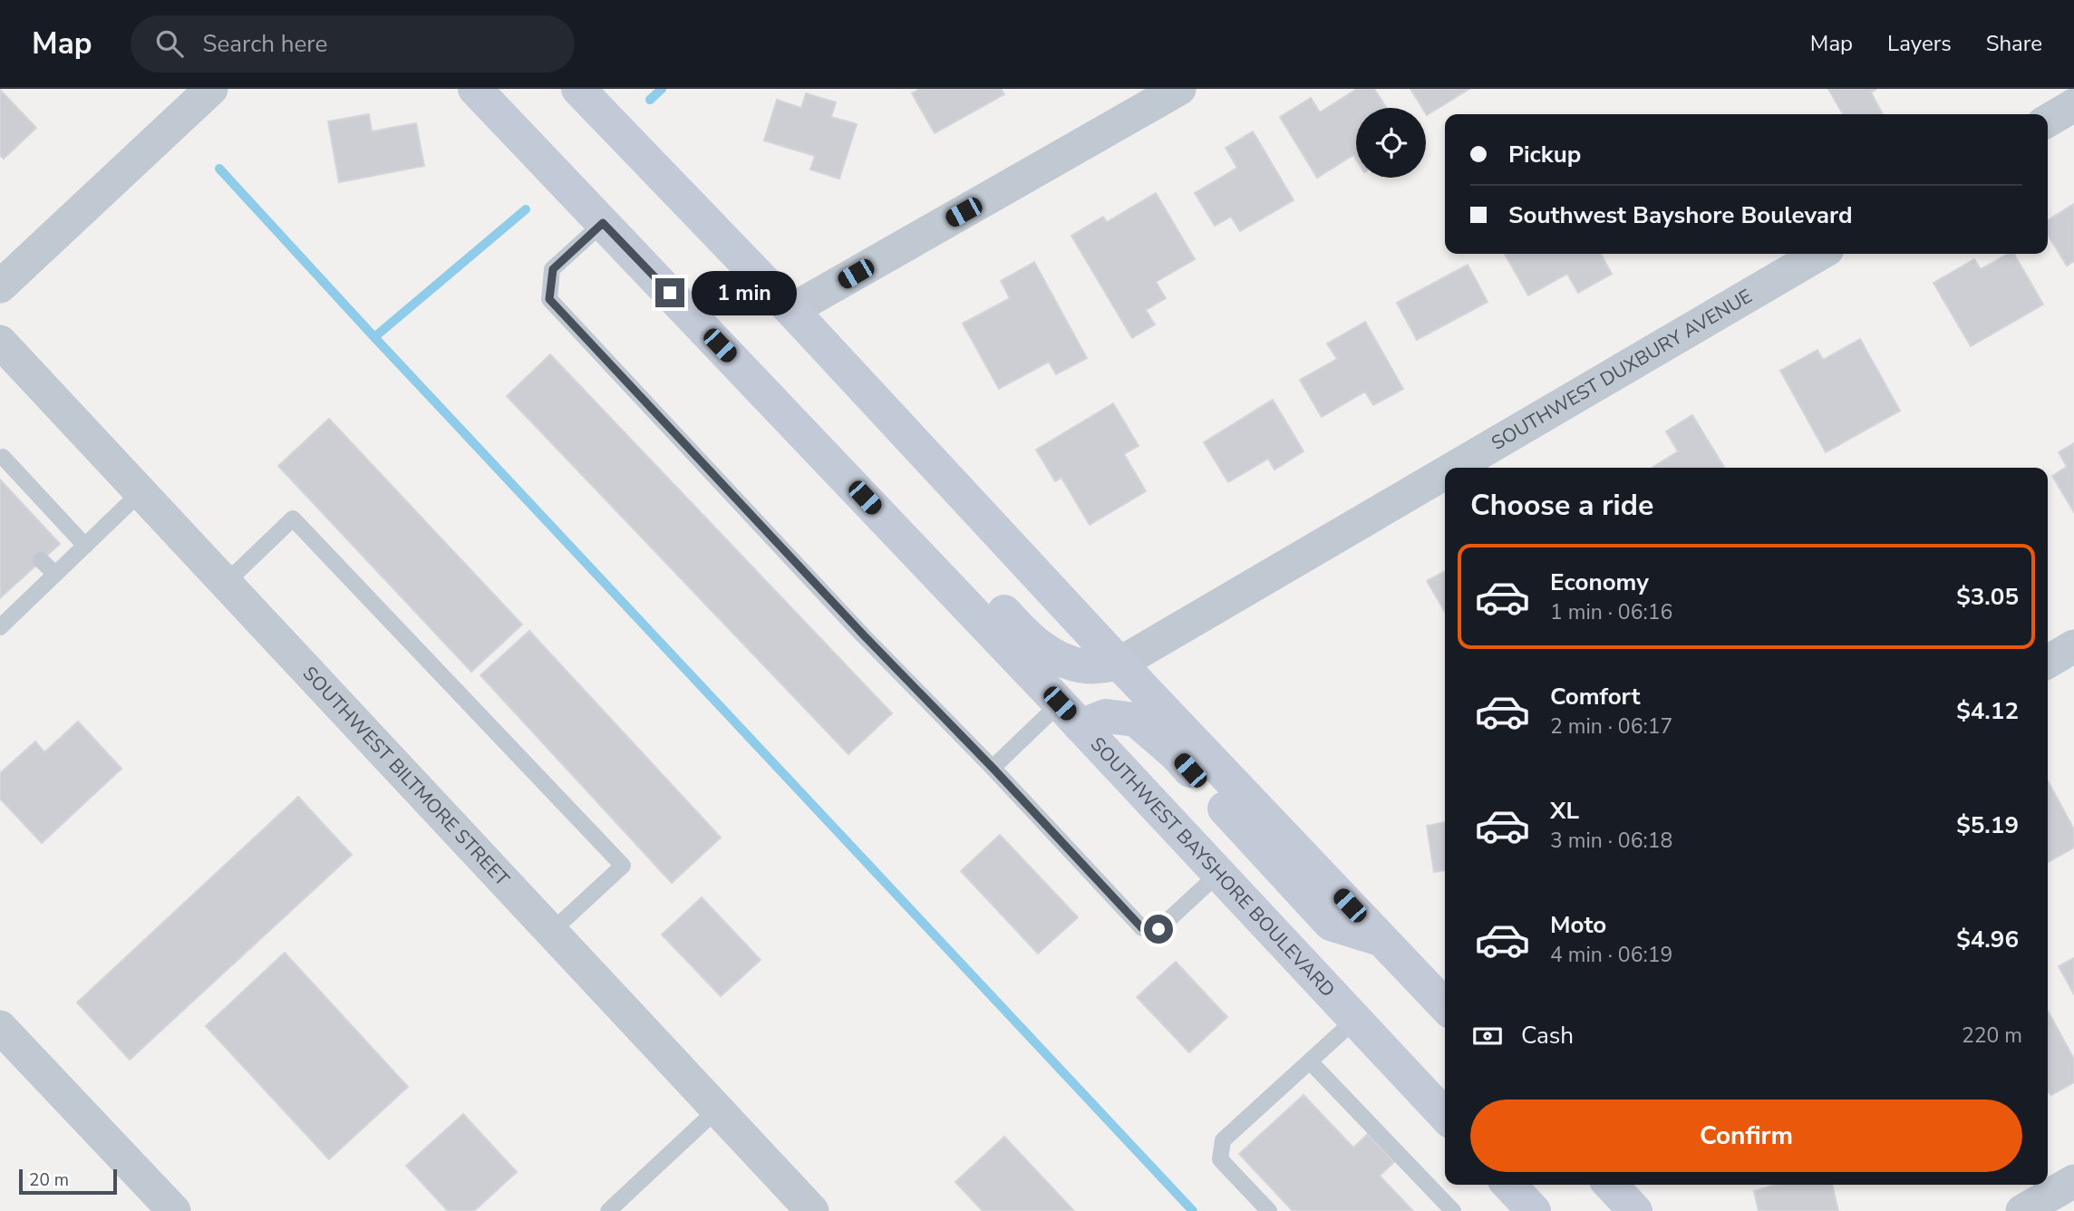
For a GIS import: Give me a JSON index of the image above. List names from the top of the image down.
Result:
{
  "streets": {
    "main road": ["SOUTHWEST BAYSHORE BOULEVARD"],
    "street": ["SOUTHWEST DUXBURY AVENUE", "SOUTHWEST BILTMORE STREET"]
  },
  "scale_bar": "20 m",
  "page": {
    "header": "Map",
    "search": "Search here",
    "nav": ["Map", "Layers", "Share"],
    "banner": ["Pickup", "Southwest Bayshore Boulevard"],
    "bubble": "1 min",
    "heading": "Choose a ride",
    "list": [
      {
        "name": "Economy",
        "note": "1 min · 06:16",
        "value": "$3.05"
      },
      {
        "name": "Comfort",
        "note": "2 min · 06:17",
        "value": "$4.12"
      },
      {
        "name": "XL",
        "note": "3 min · 06:18",
        "value": "$5.19"
      },
      {
        "name": "Moto",
        "note": "4 min · 06:19",
        "value": "$4.96"
      }
    ],
    "pay": ["Cash", "220 m"],
    "buttons": "Confirm",
    "scale": "20 m"
  }
}
